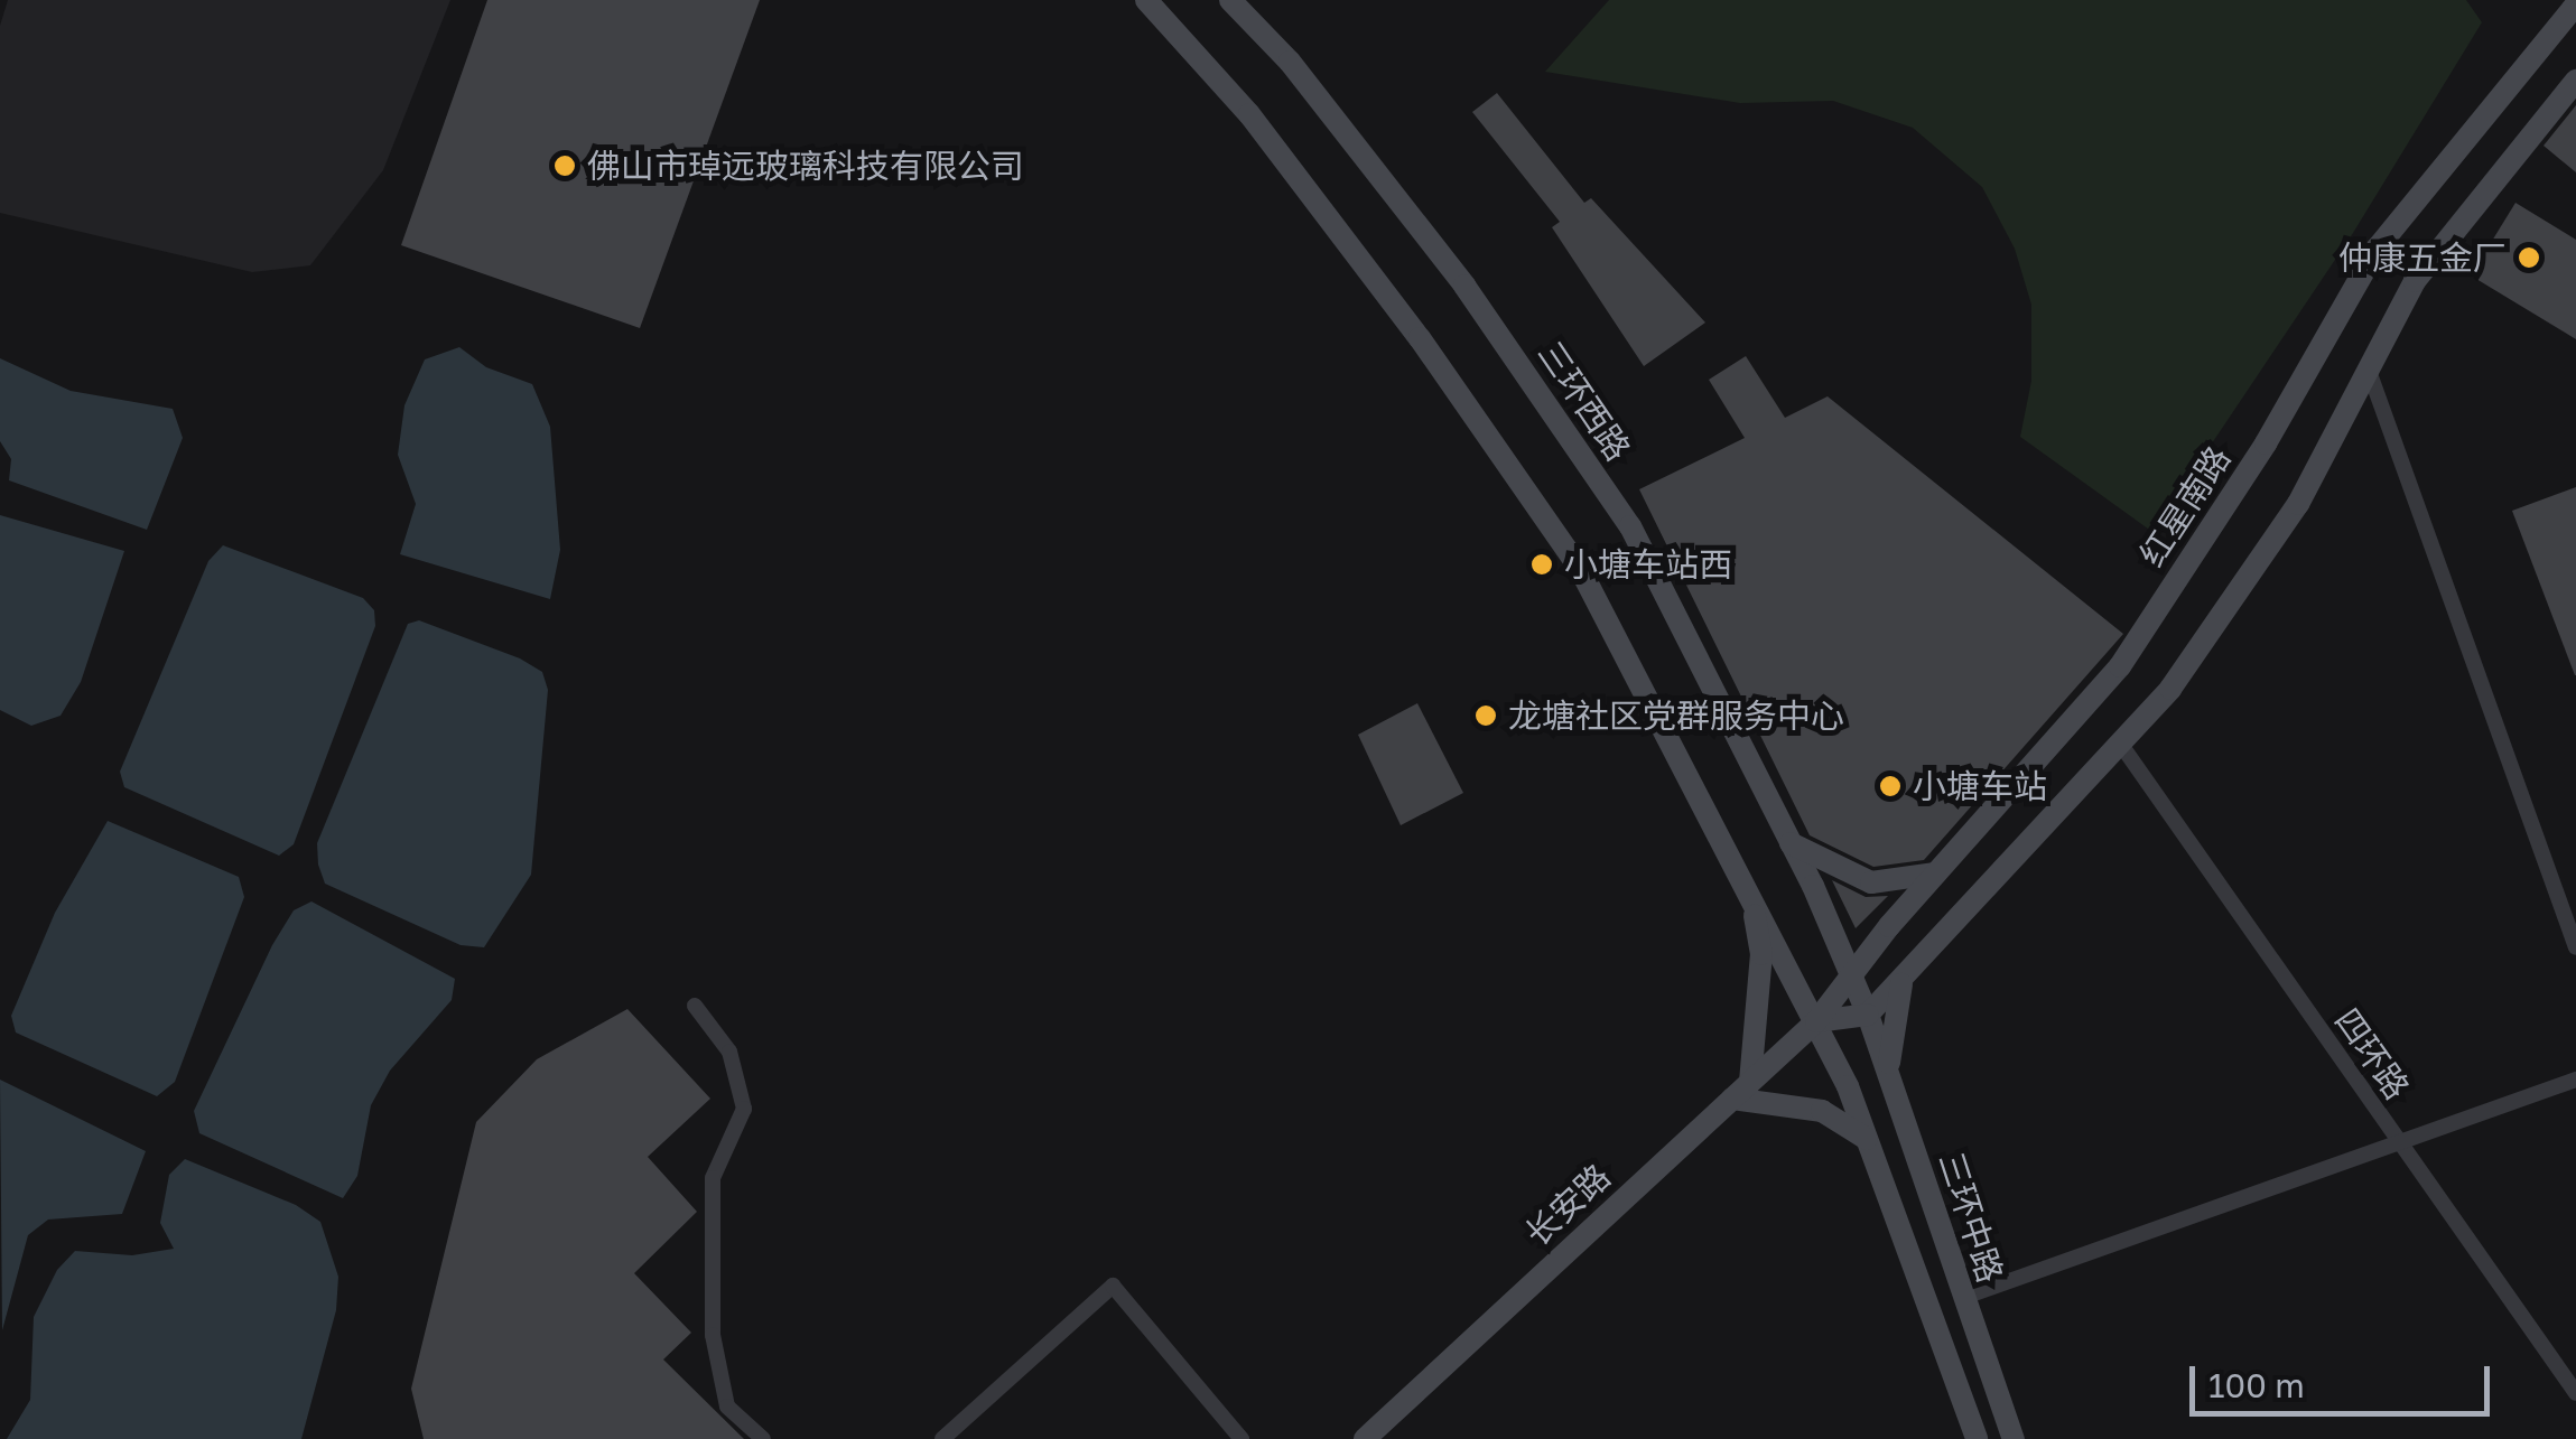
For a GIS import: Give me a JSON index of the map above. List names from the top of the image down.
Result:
{
  "streets": {
    "main road": [
      "三环西路",
      "红星南路",
      "长安路",
      "三环中路"
    ],
    "street": ["四环路"]
  },
  "crossings": [
    ["三环西路", "红星南路"],
    ["三环西路", "三环中路"],
    ["红星南路", "长安路"],
    ["红星南路", "三环中路"],
    ["长安路", "三环中路"]
  ],
  "places": [
    "佛山市琸远玻璃科技有限公司",
    "仲康五金厂",
    "小塘车站西",
    "龙塘社区党群服务中心",
    "小塘车站"
  ],
  "scale_bar": "100 m"
}
